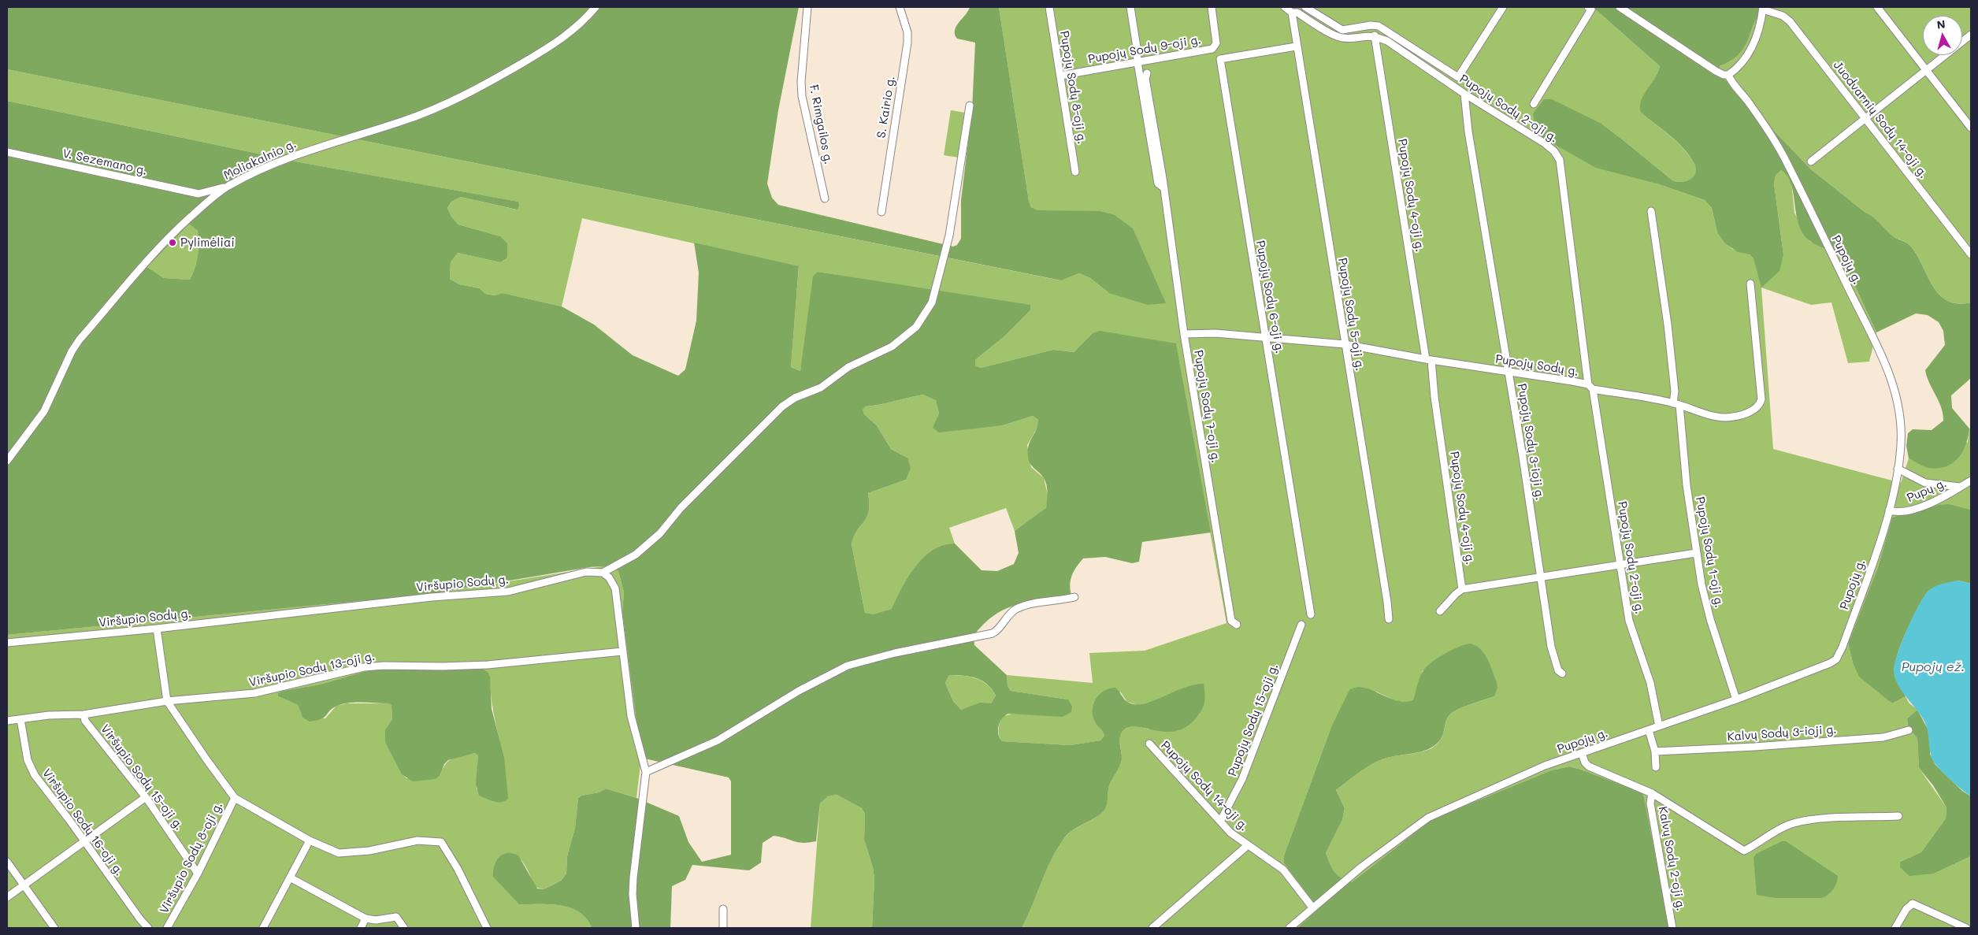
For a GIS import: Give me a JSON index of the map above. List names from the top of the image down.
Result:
{
  "streets": {
    "street": [
      "Pupojų Sodų 9-oji g.",
      "Pupojų Sodų 8-oji g.",
      "S. Kairio g.",
      "Pupojų Sodų 2-oji g.",
      "Juodvarnių Sodų 14-oji g.",
      "F. Rimgailos g.",
      "Moliakalnio g.",
      "V. Sezemano g.",
      "Pupojų Sodų 4-oji g.",
      "Pupojų g.",
      "Pupojų Sodų 6-oji g.",
      "Pupojų Sodų 5-oji g.",
      "Pupojų Sodų g.",
      "Pupojų Sodų 7-oji g.",
      "Pupojų Sodų 3-ioji g.",
      "Pupų g.",
      "Pupojų Sodų 1-oji g.",
      "Viršupio Sodų g.",
      "Viršupio Sodų 13-oji g.",
      "Pupojų Sodų 15-oji g.",
      "Kalvų Sodų 3-ioji g.",
      "Viršupio Sodų 15-oji g.",
      "Pupojų Sodų 14-oji g.",
      "Viršupio Sodų 16-oji g.",
      "Viršupio Sodų 8-oji g.",
      "Kalvų Sodų 2-oji g."
    ]
  },
  "crossings": [
    ["Pupojų Sodų 9-oji g.", "Pupojų Sodų 8-oji g."],
    ["Pupojų Sodų 9-oji g.", "Pupojų Sodų 7-oji g."],
    ["Pupojų Sodų 2-oji g.", "Pupojų Sodų 4-oji g."],
    ["Pupojų Sodų 2-oji g.", "Pupojų g."],
    ["Pupojų Sodų 2-oji g.", "Pupojų Sodų 5-oji g."],
    ["Pupojų Sodų 2-oji g.", "Pupojų Sodų g."],
    ["Pupojų Sodų 2-oji g.", "Pupojų Sodų 3-ioji g."],
    ["Moliakalnio g.", "V. Sezemano g."],
    ["Pupojų Sodų 4-oji g.", "Pupojų Sodų g."],
    ["Pupojų g.", "Pupų g."],
    ["Pupojų g.", "Pupojų Sodų 1-oji g."],
    ["Pupojų g.", "Pupojų Sodų 14-oji g."],
    ["Pupojų Sodų 6-oji g.", "Pupojų Sodų 5-oji g."],
    ["Pupojų Sodų 6-oji g.", "Pupojų Sodų g."],
    ["Pupojų Sodų 5-oji g.", "Pupojų Sodų g."],
    ["Pupojų Sodų g.", "Pupojų Sodų 7-oji g."],
    ["Pupojų Sodų g.", "Pupojų Sodų 3-ioji g."],
    ["Pupojų Sodų g.", "Pupojų Sodų 1-oji g."],
    ["Viršupio Sodų 13-oji g.", "Viršupio Sodų 15-oji g."],
    ["Viršupio Sodų 13-oji g.", "Viršupio Sodų 16-oji g."],
    ["Pupojų Sodų 15-oji g.", "Pupojų Sodų 14-oji g."],
    ["Viršupio Sodų 15-oji g.", "Viršupio Sodų 8-oji g."]
  ],
  "water": ["Pupojų ež."],
  "places": ["Pylimėliai"],
  "north": "top"
}
